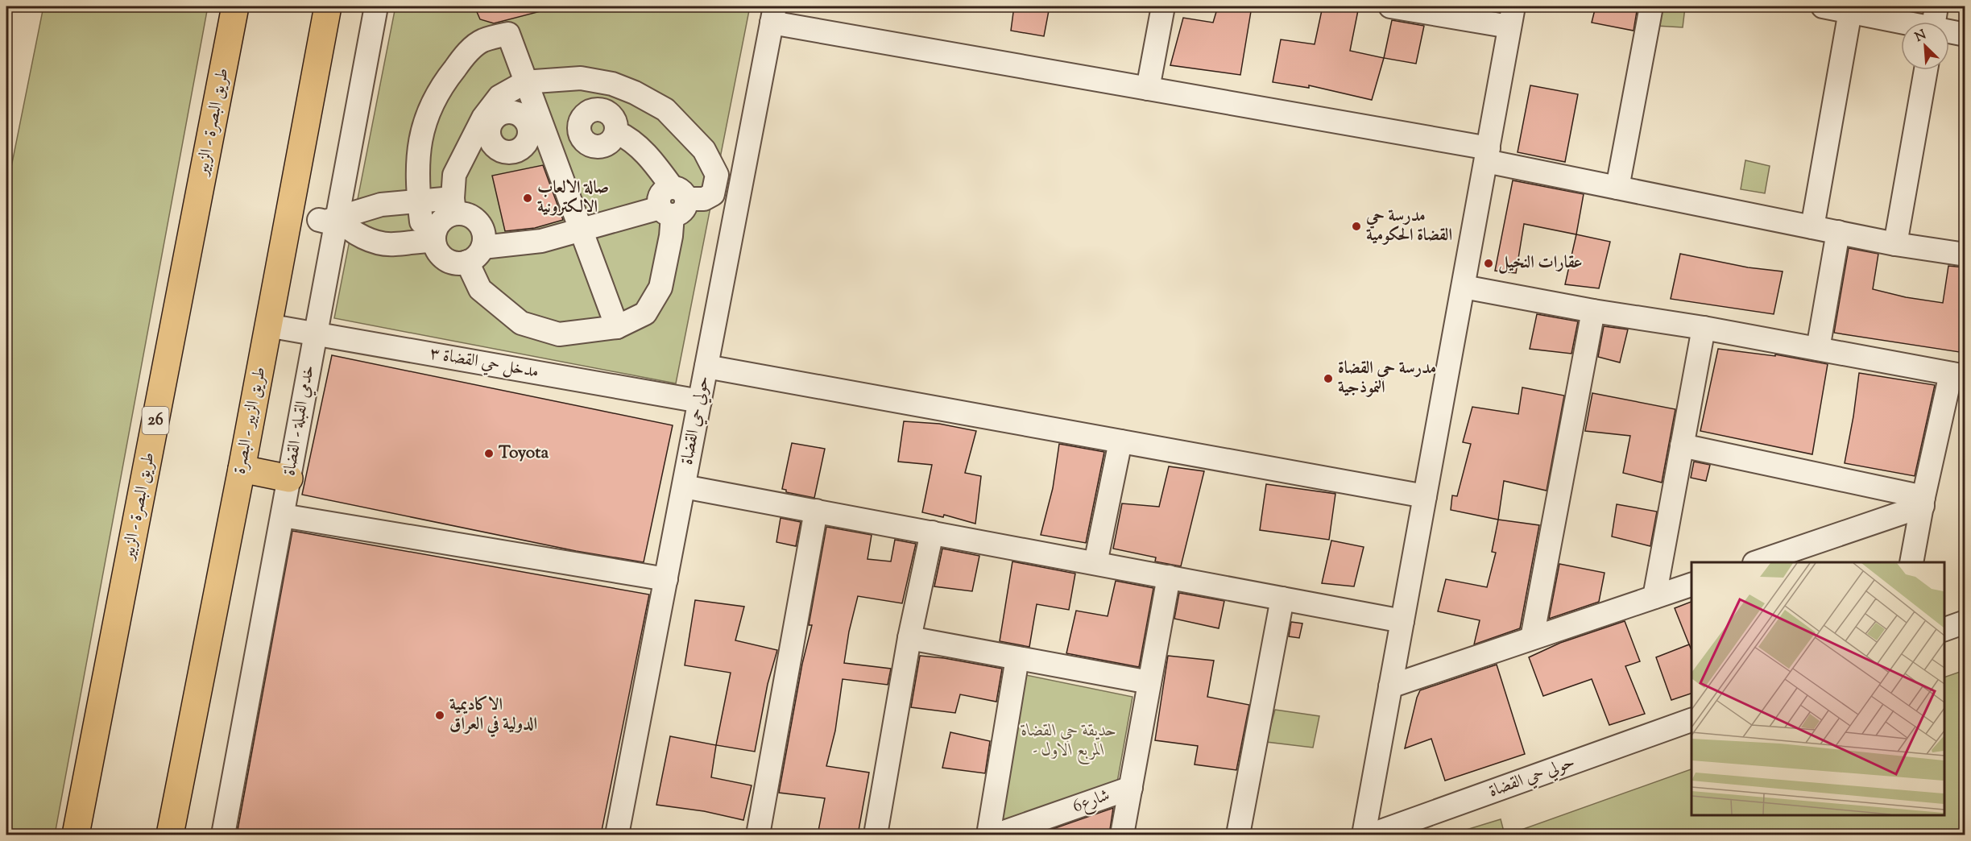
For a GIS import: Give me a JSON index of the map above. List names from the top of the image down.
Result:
{
  "streets": {
    "highway": ["طريق البصرة - الزبير", "26", "طريق الزبير - البصرة"],
    "street": [
      "مدخل حي القضاة ٣",
      "خدمي القبلة - القضاة",
      "حولي حي القضاة",
      "شارع6"
    ]
  },
  "crossings": [
    ["مدخل حي القضاة ٣", "طريق الزبير - البصرة"],
    ["مدخل حي القضاة ٣", "خدمي القبلة - القضاة"],
    ["مدخل حي القضاة ٣", "حولي حي القضاة"]
  ],
  "parks": ["حديقة حي القضاة - المربع الاول"],
  "places": [
    "صالة الالعاب الالكترونية",
    "مدرسة حي القضاة الحكومية",
    "عقارات النخيل",
    "مدرسة حي القضاة النموذجية",
    "Toyota",
    "الاكاديمية الدولية في العراق"
  ],
  "north": "top left"
}
